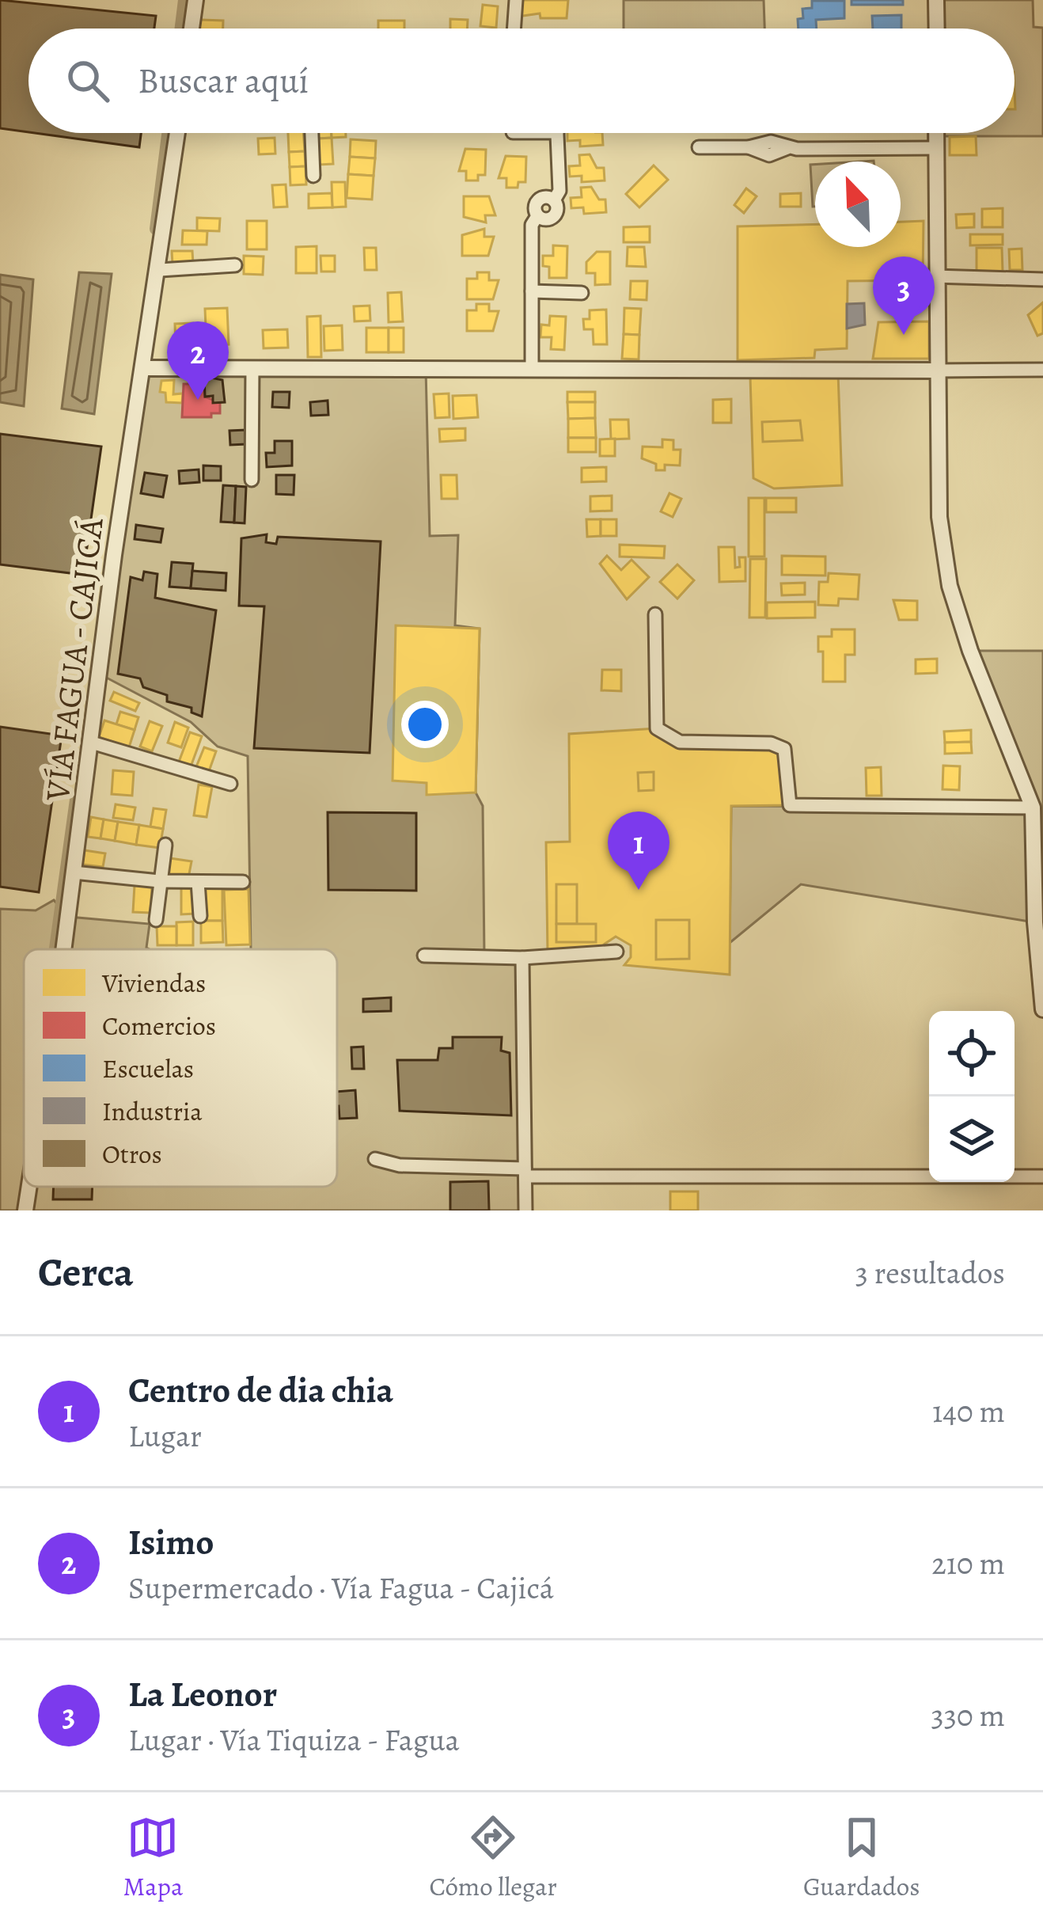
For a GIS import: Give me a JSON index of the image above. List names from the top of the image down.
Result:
{
  "streets": {
    "street": ["VÍA FAGUA - CAJICÁ"]
  },
  "legend": [
    "Viviendas",
    "Comercios",
    "Escuelas",
    "Industria",
    "Otros"
  ],
  "north": "top left",
  "page": {
    "search": "Buscar aquí",
    "pins": ["3", "2", "1"],
    "heading": ["Cerca", "3 resultados"],
    "list": [
      {
        "mark": "1",
        "name": "Centro de dia chia",
        "note": "Lugar",
        "value": "140 m"
      },
      {
        "mark": "2",
        "name": "Isimo",
        "note": "Supermercado · Vía Fagua - Cajicá",
        "value": "210 m"
      },
      {
        "mark": "3",
        "name": "La Leonor",
        "note": "Lugar · Vía Tiquiza - Fagua",
        "value": "330 m"
      }
    ],
    "nav": ["Mapa", "Cómo llegar", "Guardados"]
  }
}
